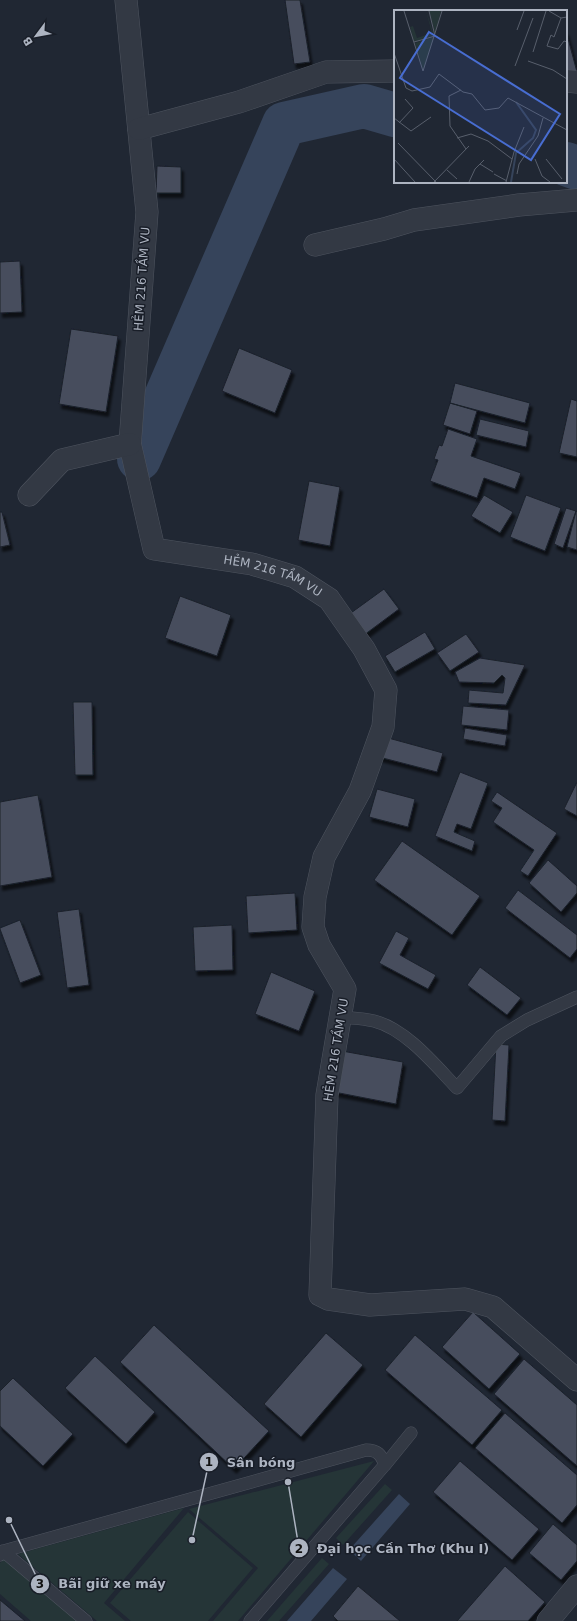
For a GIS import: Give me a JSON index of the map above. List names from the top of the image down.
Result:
{
  "streets": {
    "street": ["HẺM 216 TẦM VU"]
  },
  "places": ["Đại học Cần Thơ (Khu I)", "Bãi giữ xe máy", "Sân bóng"],
  "north": "bottom left"
}
